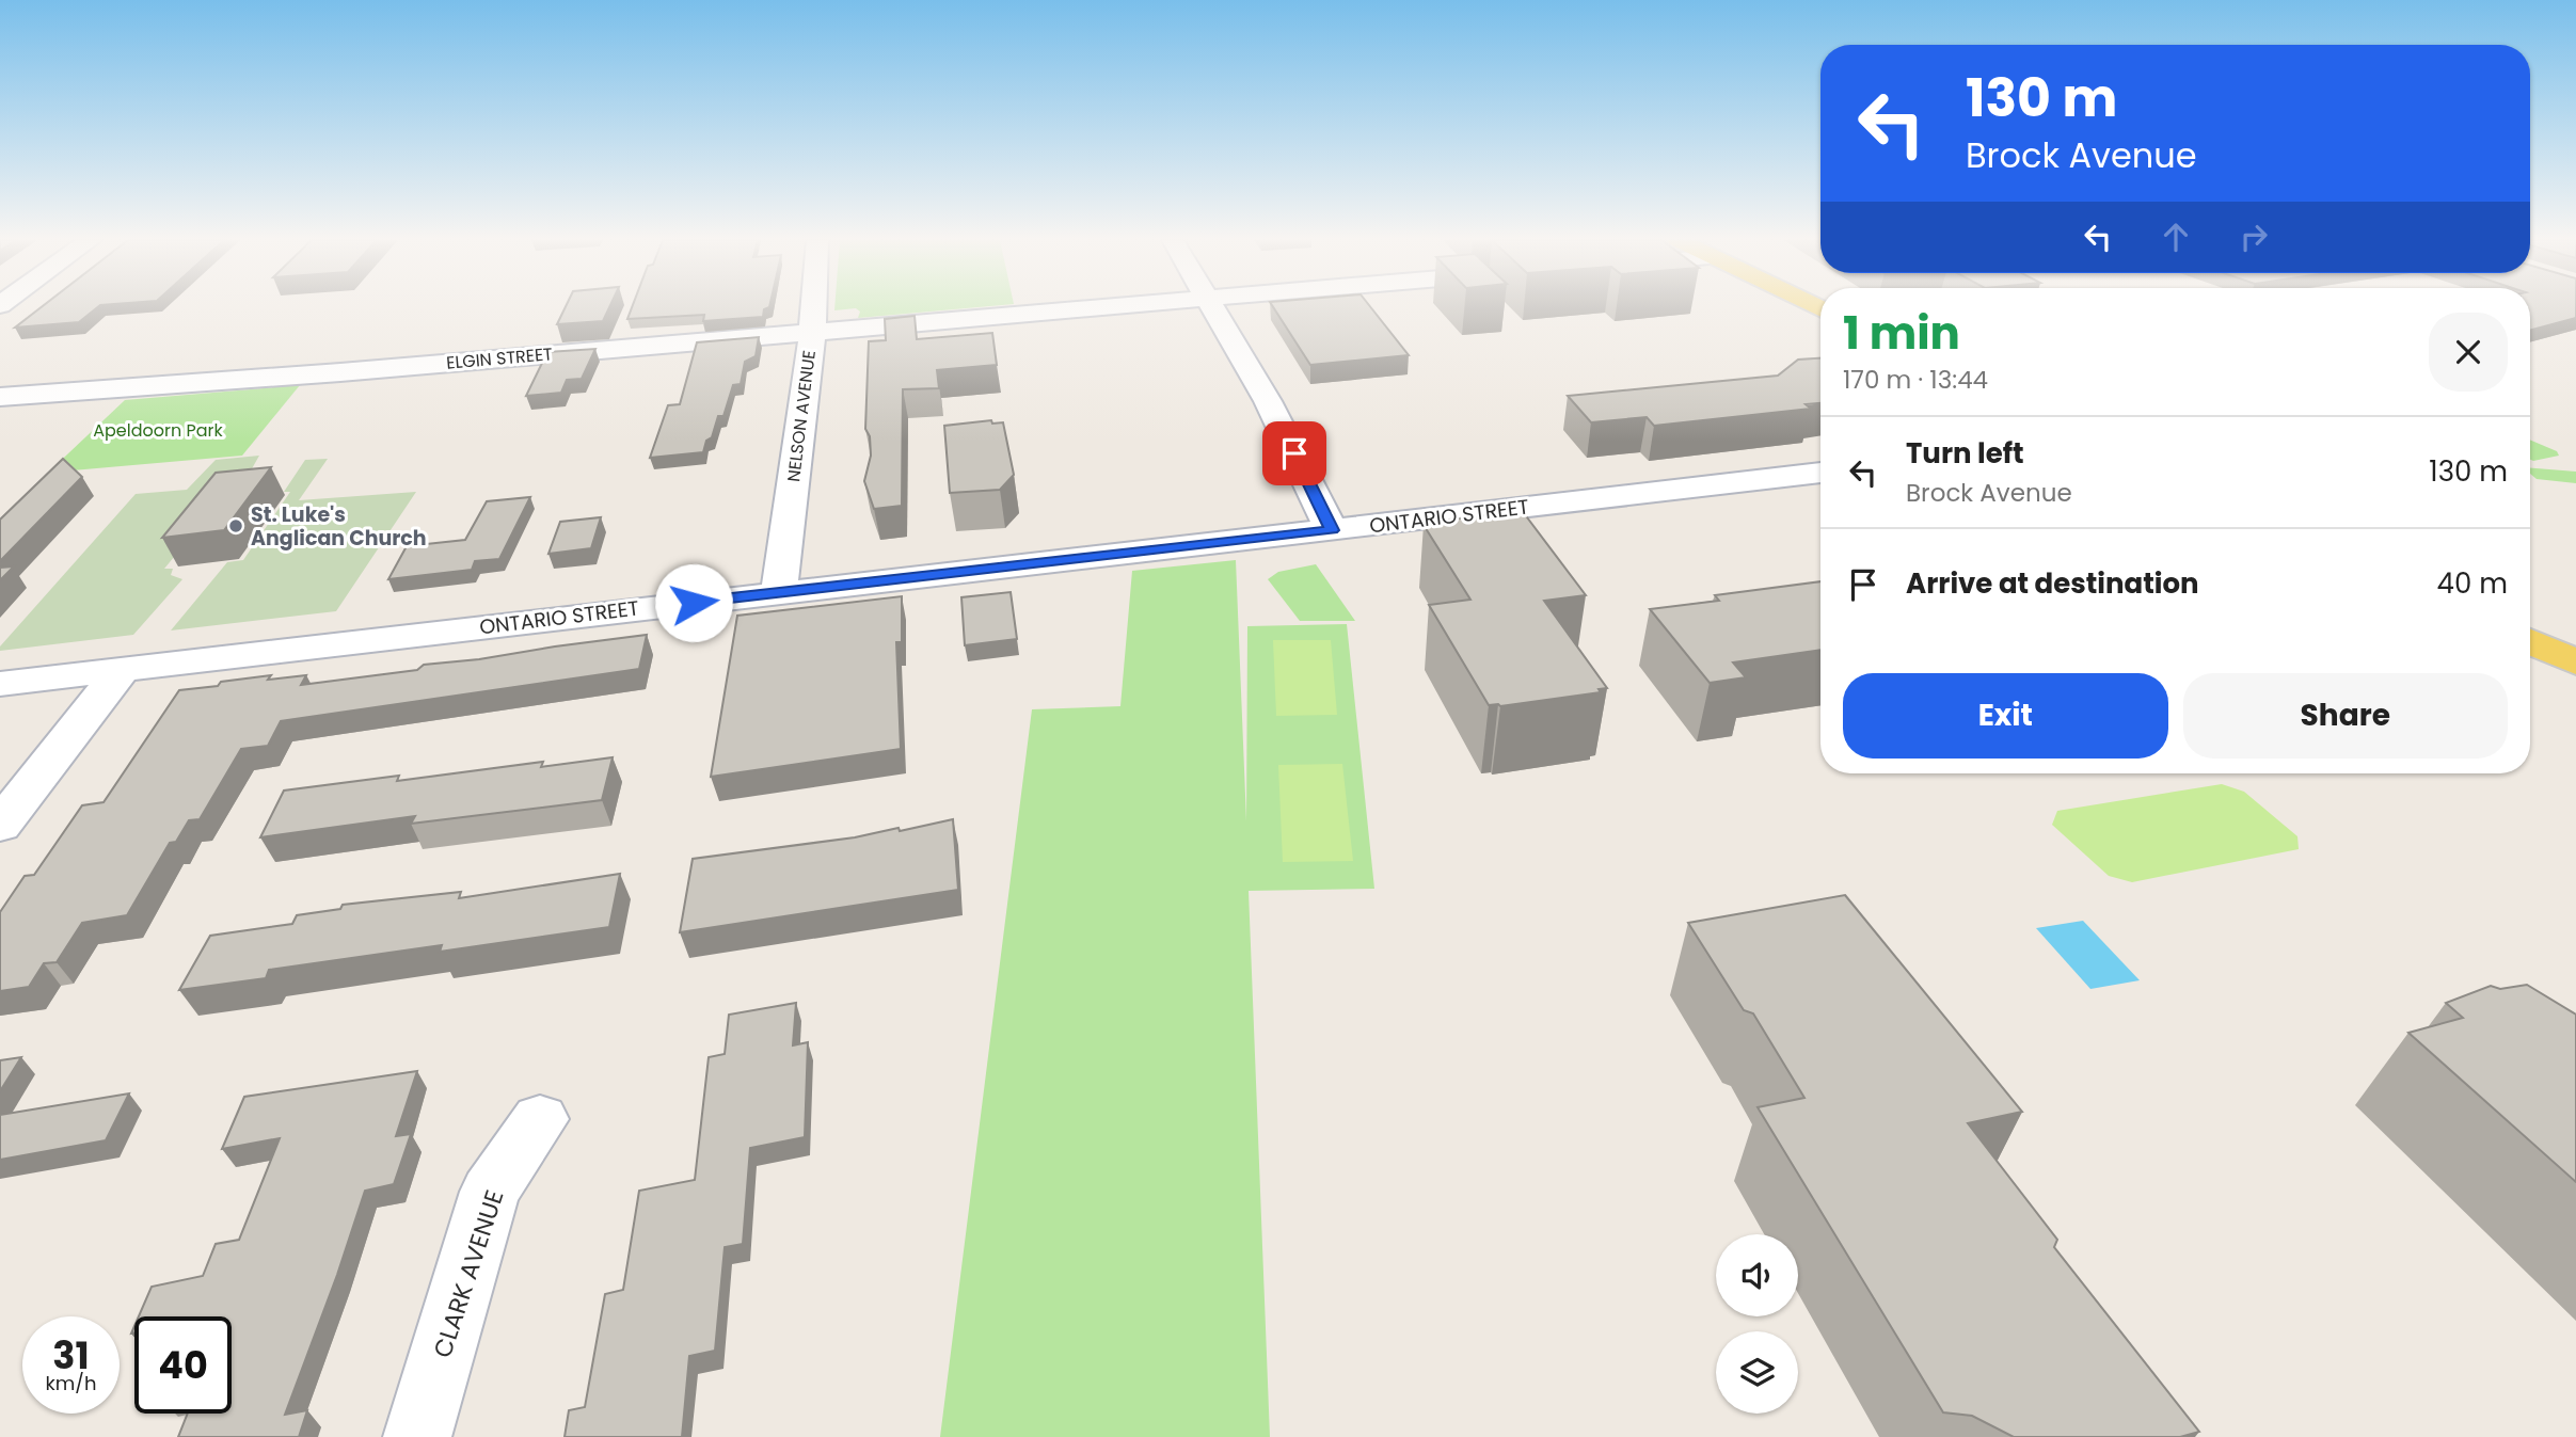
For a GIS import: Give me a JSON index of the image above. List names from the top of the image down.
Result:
{
  "streets": {
    "street": [
      "ELGIN STREET",
      "NELSON AVENUE",
      "ONTARIO STREET",
      "CLARK AVENUE"
    ]
  },
  "crossings": [
    ["ELGIN STREET", "NELSON AVENUE"],
    ["NELSON AVENUE", "ONTARIO STREET"]
  ],
  "parks": ["Apeldoorn Park"],
  "places": ["St. Luke's Anglican Church"],
  "page": {
    "turn": ["130 m", "Brock Avenue"],
    "heading": ["1 min", "170 m · 13:44"],
    "list": [
      {
        "name": "Turn left",
        "note": "Brock Avenue",
        "value": "130 m"
      },
      {
        "name": "Arrive at destination",
        "value": "40 m"
      }
    ],
    "buttons": ["Exit", "Share"],
    "speed": "31 km/h",
    "limit": "40"
  }
}
